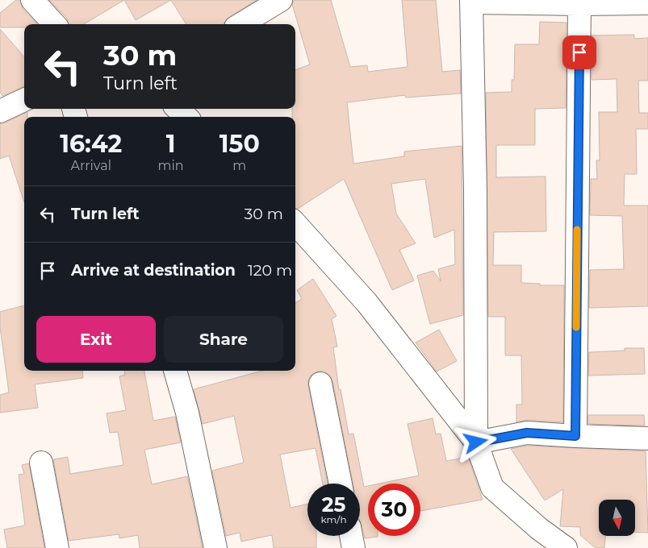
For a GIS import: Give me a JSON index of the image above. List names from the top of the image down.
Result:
{
  "north": "bottom",
  "page": {
    "turn": ["30 m", "Turn left"],
    "eta": [
      "16:42",
      "Arrival",
      "1",
      "min",
      "150",
      "m"
    ],
    "list": [
      {
        "name": "Turn left",
        "value": "30 m"
      },
      {
        "name": "Arrive at destination",
        "value": "120 m"
      }
    ],
    "buttons": ["Exit", "Share"],
    "speed": "25 km/h",
    "limit": "30"
  }
}
